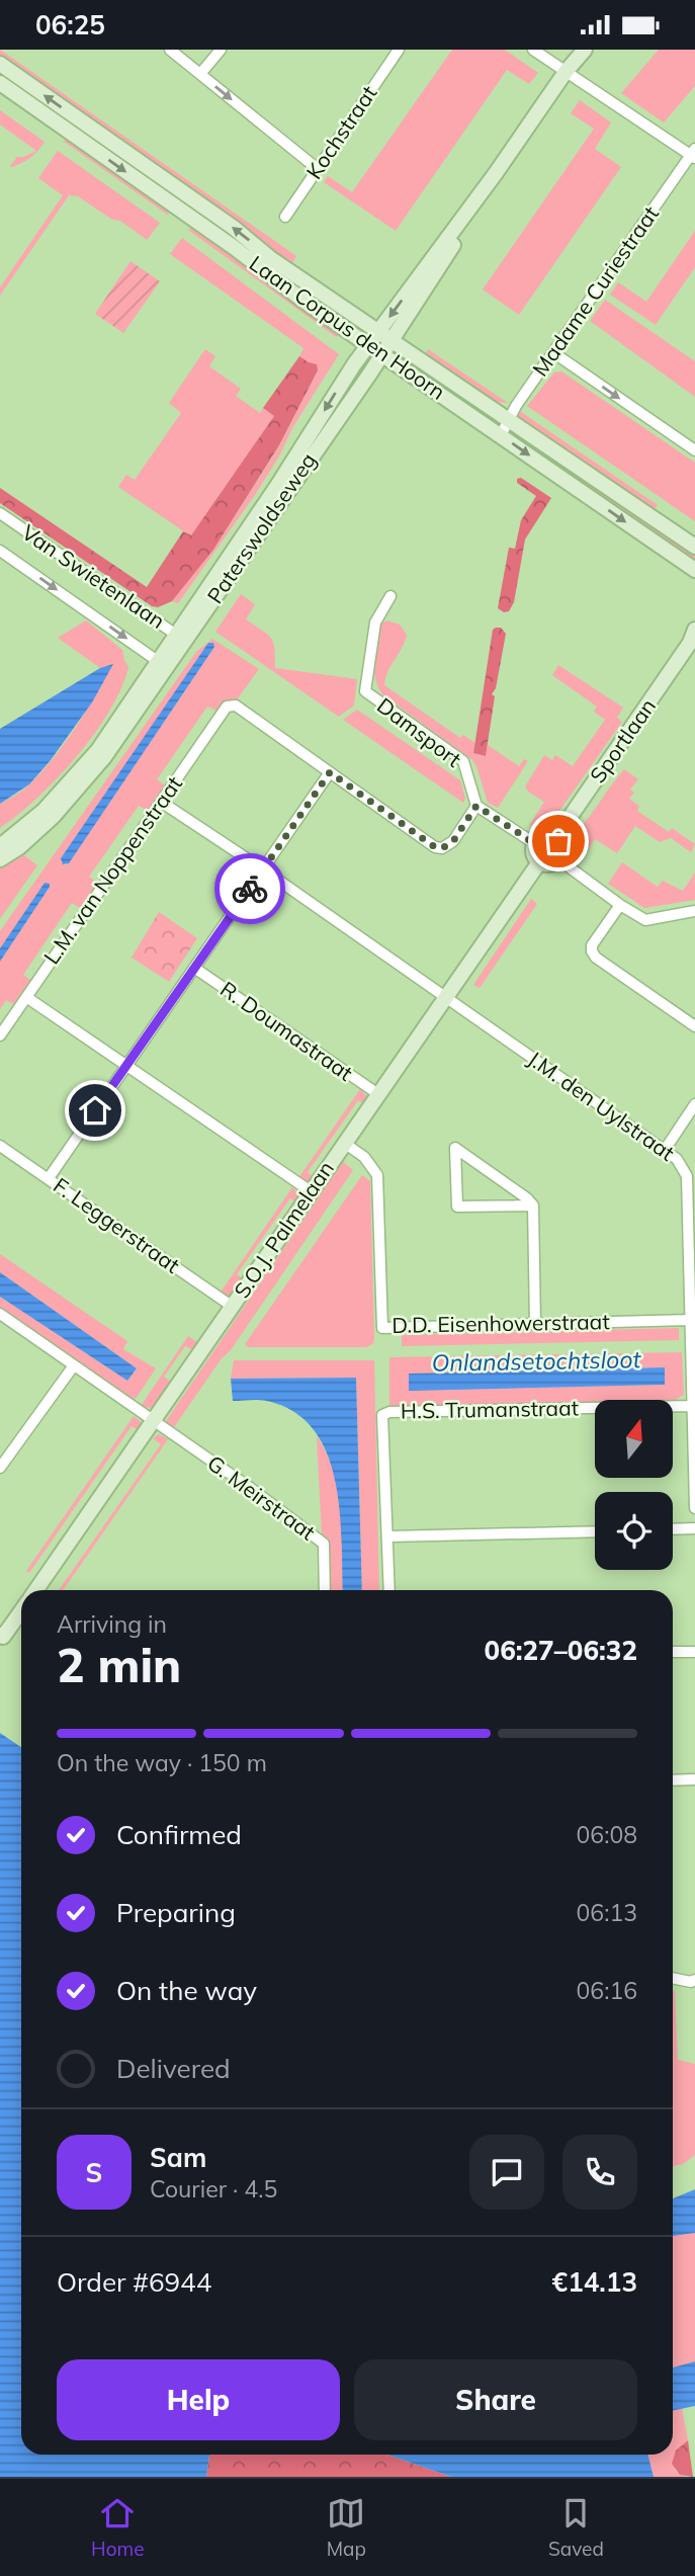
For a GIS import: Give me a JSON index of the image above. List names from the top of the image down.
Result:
{
  "streets": {
    "main road": [
      "Laan Corpus den Hoorn",
      "Paterswoldseweg",
      "Sportlaan",
      "S.O.J. Palmelaan"
    ],
    "street": [
      "Kochstraat",
      "Madame Curiestraat",
      "Van Swietenlaan",
      "Damsport",
      "L.M. van Noppenstraat",
      "R. Doumastraat",
      "J.M. den Uylstraat",
      "F. Leggerstraat",
      "D.D. Eisenhowerstraat",
      "H.S. Trumanstraat",
      "G. Meirstraat"
    ]
  },
  "crossings": [
    ["Madame Curiestraat", "Laan Corpus den Hoorn"],
    ["Laan Corpus den Hoorn", "Paterswoldseweg"],
    ["Paterswoldseweg", "Van Swietenlaan"],
    ["Sportlaan", "S.O.J. Palmelaan"],
    ["L.M. van Noppenstraat", "J.M. den Uylstraat"],
    ["R. Doumastraat", "S.O.J. Palmelaan"],
    ["J.M. den Uylstraat", "S.O.J. Palmelaan"],
    ["J.M. den Uylstraat", "D.D. Eisenhowerstraat"],
    ["J.M. den Uylstraat", "H.S. Trumanstraat"],
    ["F. Leggerstraat", "S.O.J. Palmelaan"],
    ["S.O.J. Palmelaan", "D.D. Eisenhowerstraat"],
    ["S.O.J. Palmelaan", "G. Meirstraat"]
  ],
  "water": ["Onlandsetochtsloot"],
  "north": "top",
  "page": {
    "status": "06:25",
    "heading": ["2 min", "Arriving in", "06:27–06:32"],
    "panel": [
      "Sam",
      "Courier · 4.5",
      "Order #6944",
      "€14.13"
    ],
    "bar": "On the way · 150 m",
    "list": [
      ["Confirmed", "06:08"],
      ["Preparing", "06:13"],
      ["On the way", "06:16"],
      "Delivered"
    ],
    "round": "S",
    "buttons": ["Help", "Share"],
    "tabs": ["Home", "Map", "Saved"]
  }
}
